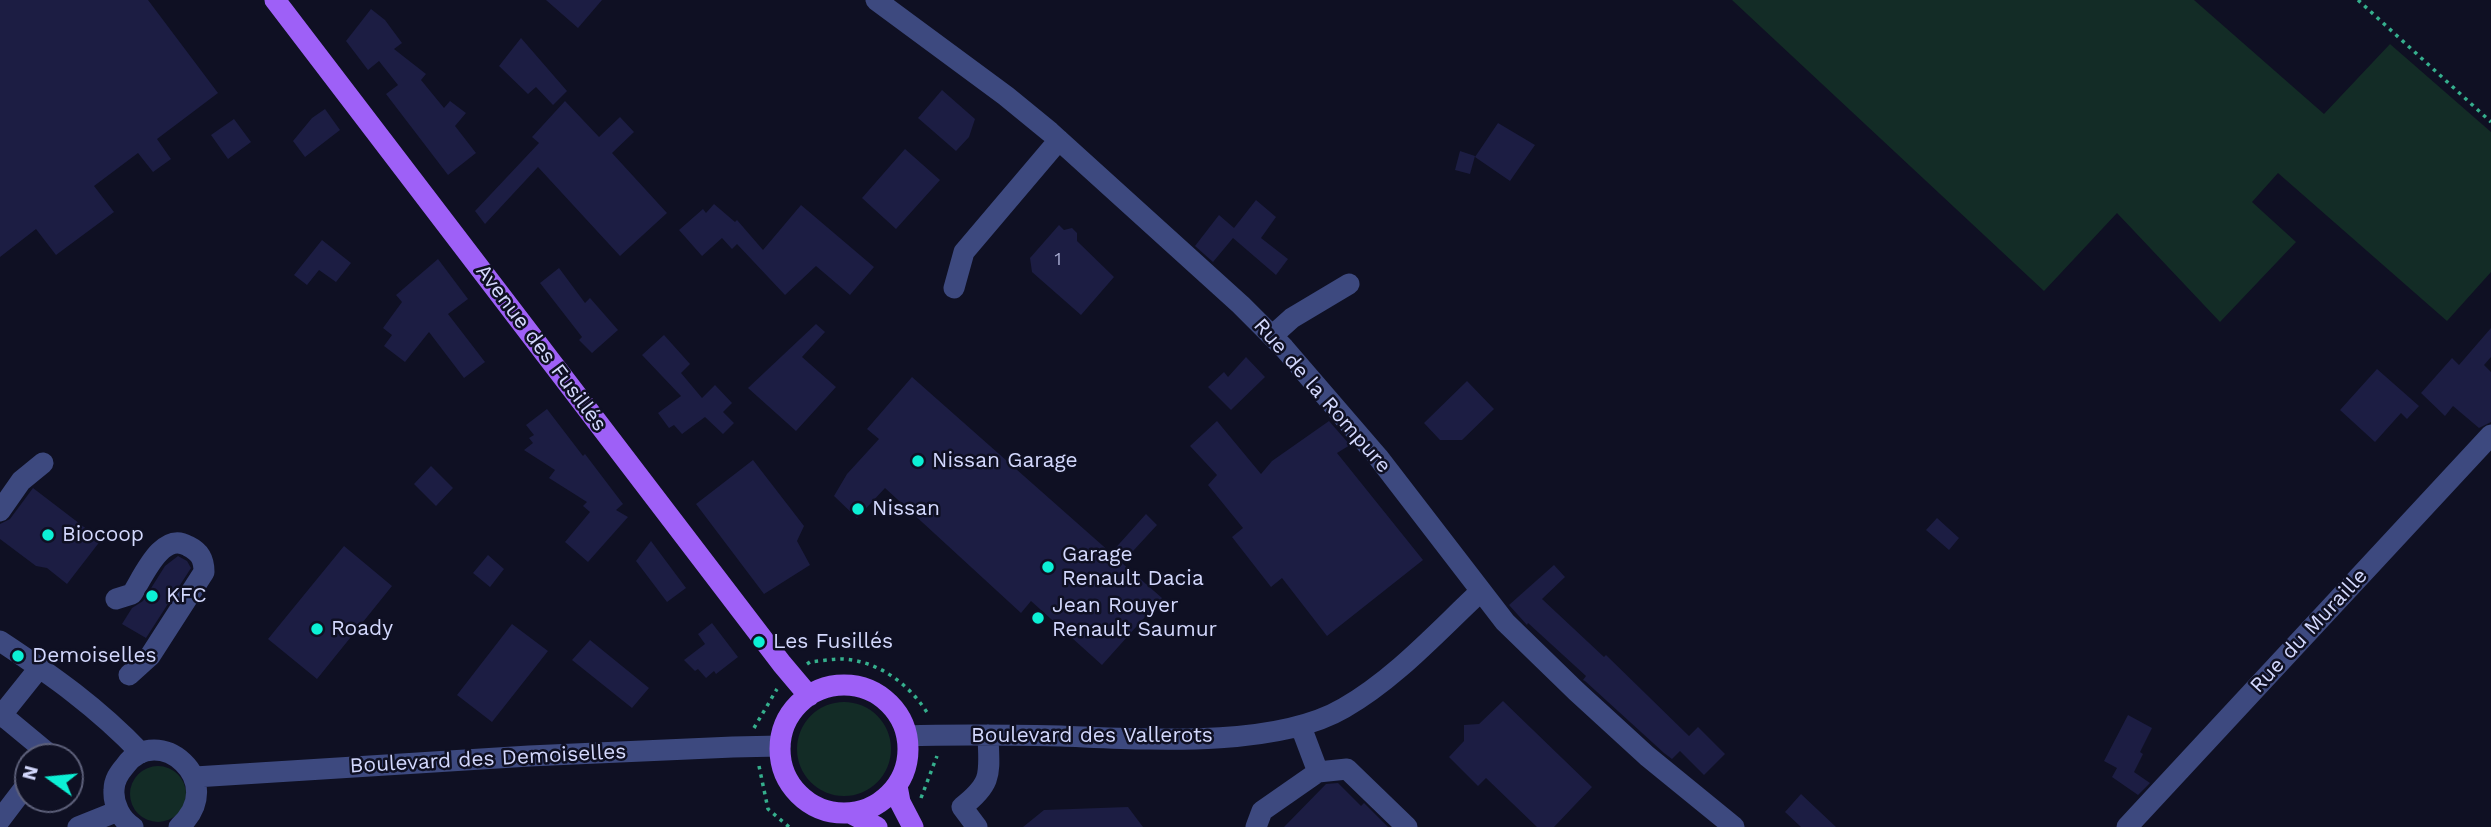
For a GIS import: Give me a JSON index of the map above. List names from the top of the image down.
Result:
{
  "streets": {
    "main road": ["Avenue des Fusillés"],
    "street": [
      "Rue de la Rompure",
      "Rue du Muraille",
      "Boulevard des Vallerots",
      "Boulevard des Demoiselles"
    ]
  },
  "crossings": [
    ["Avenue des Fusillés", "Boulevard des Vallerots"],
    ["Avenue des Fusillés", "Boulevard des Demoiselles"],
    ["Rue de la Rompure", "Boulevard des Vallerots"],
    ["Boulevard des Vallerots", "Boulevard des Demoiselles"]
  ],
  "places": [
    "Nissan Garage",
    "Nissan",
    "Biocoop",
    "Garage Renault Dacia",
    "KFC",
    "Jean Rouyer Renault Saumur",
    "Roady",
    "Les Fusillés",
    "Demoiselles"
  ],
  "house_numbers": ["1"],
  "north": "left"
}
